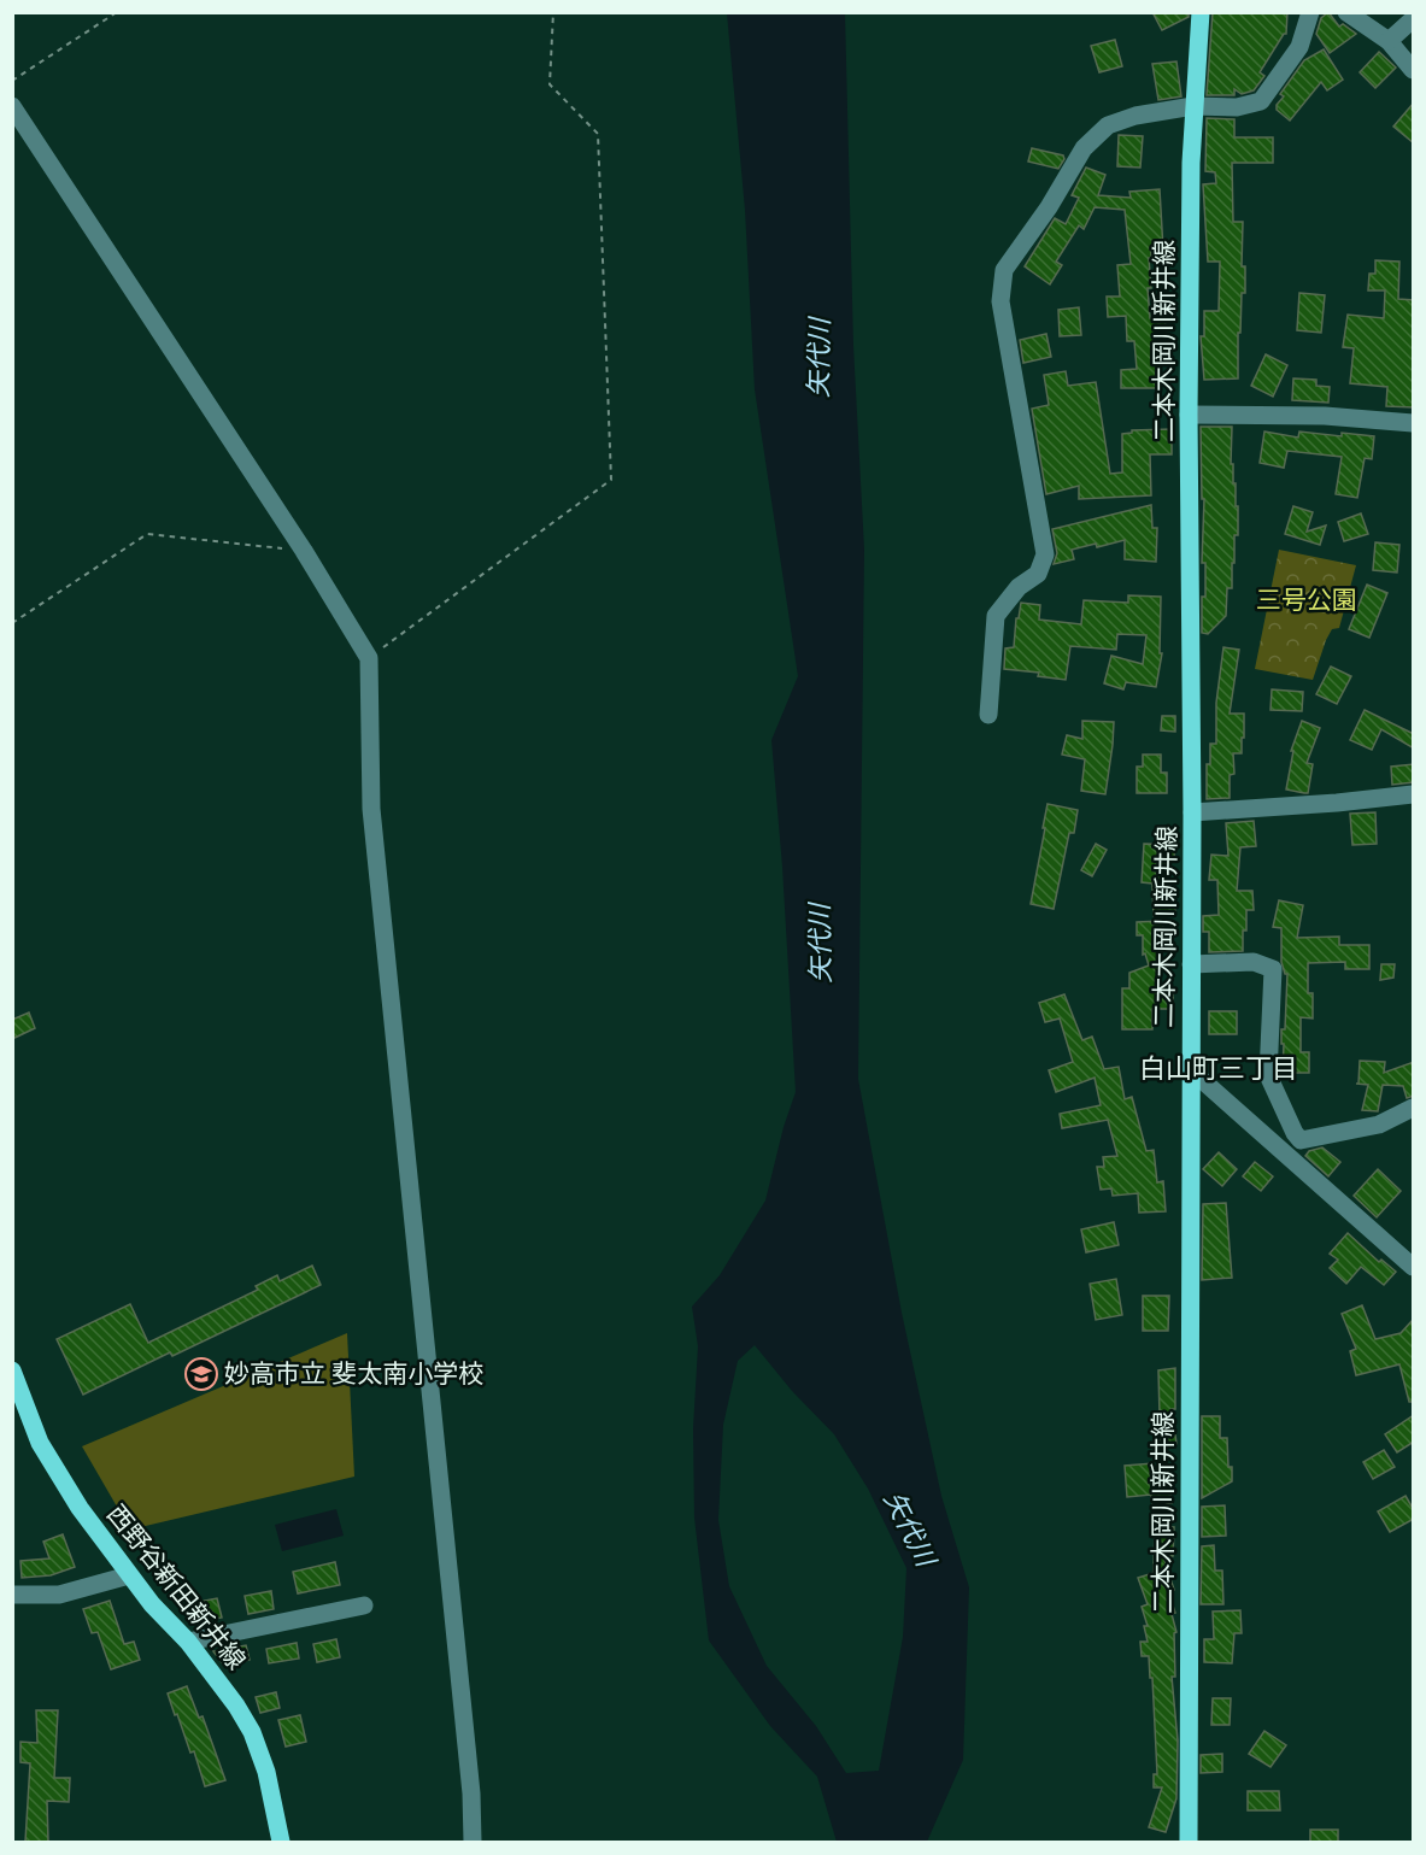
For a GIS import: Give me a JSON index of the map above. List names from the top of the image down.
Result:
{
  "streets": {
    "main road": ["二本木岡川新井線", "西野谷新田新井線"]
  },
  "districts": ["白山町三丁目"],
  "water": ["矢代川"],
  "parks": ["三号公園"],
  "places": {
    "school or university": ["妙高市立 斐太南小学校"]
  }
}
